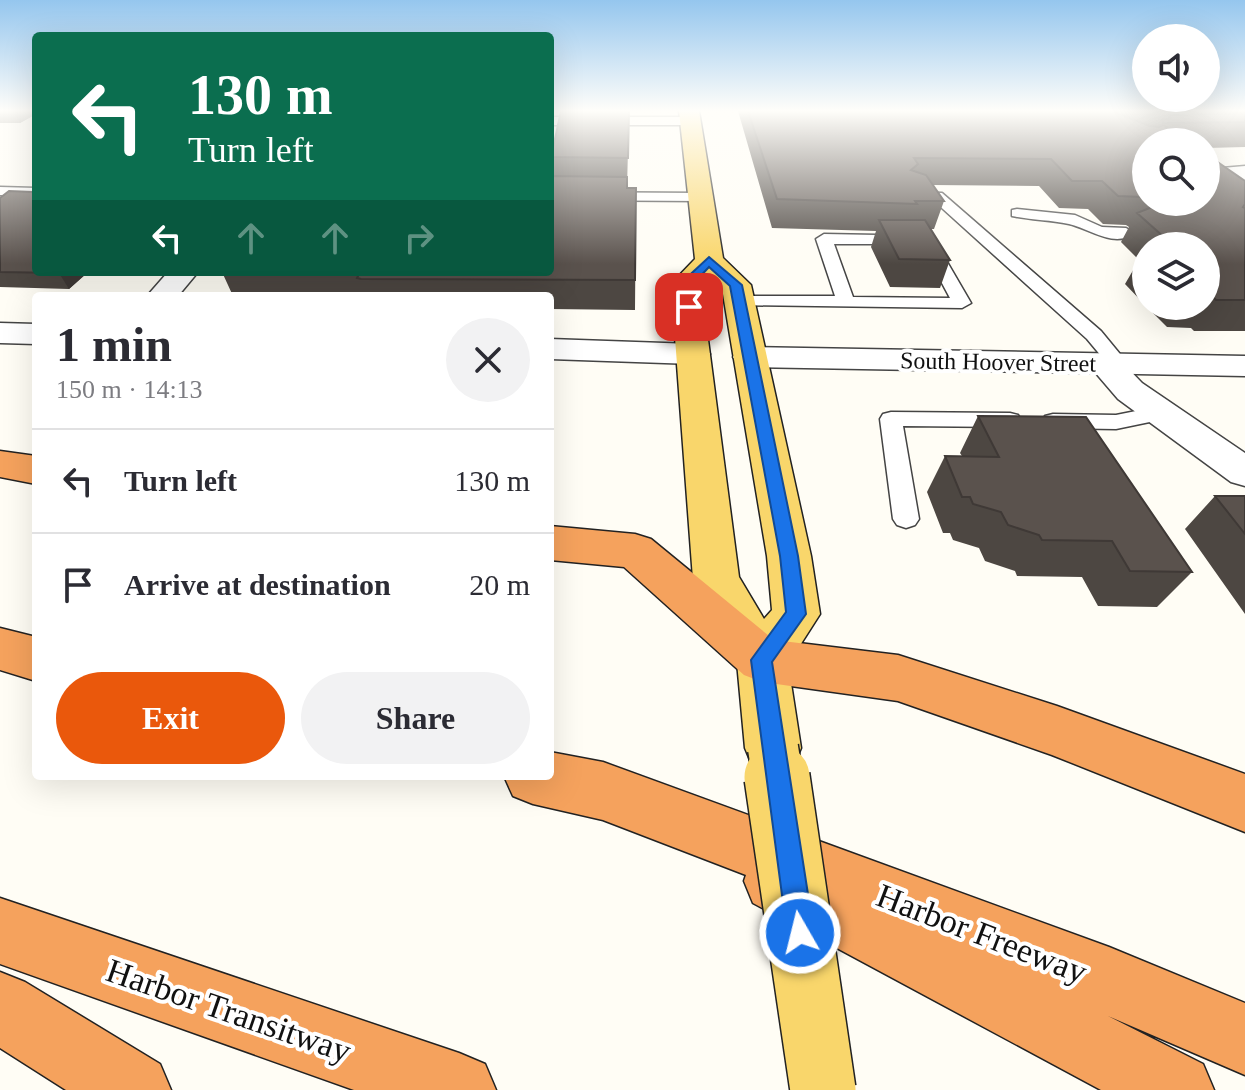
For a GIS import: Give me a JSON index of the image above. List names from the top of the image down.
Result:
{
  "streets": {
    "highway": ["Harbor Freeway", "Harbor Transitway"],
    "street": ["South Hoover Street"]
  },
  "page": {
    "turn": ["130 m", "Turn left"],
    "heading": ["1 min", "150 m · 14:13"],
    "list": [
      {
        "name": "Turn left",
        "value": "130 m"
      },
      {
        "name": "Arrive at destination",
        "value": "20 m"
      }
    ],
    "buttons": ["Exit", "Share"]
  }
}
